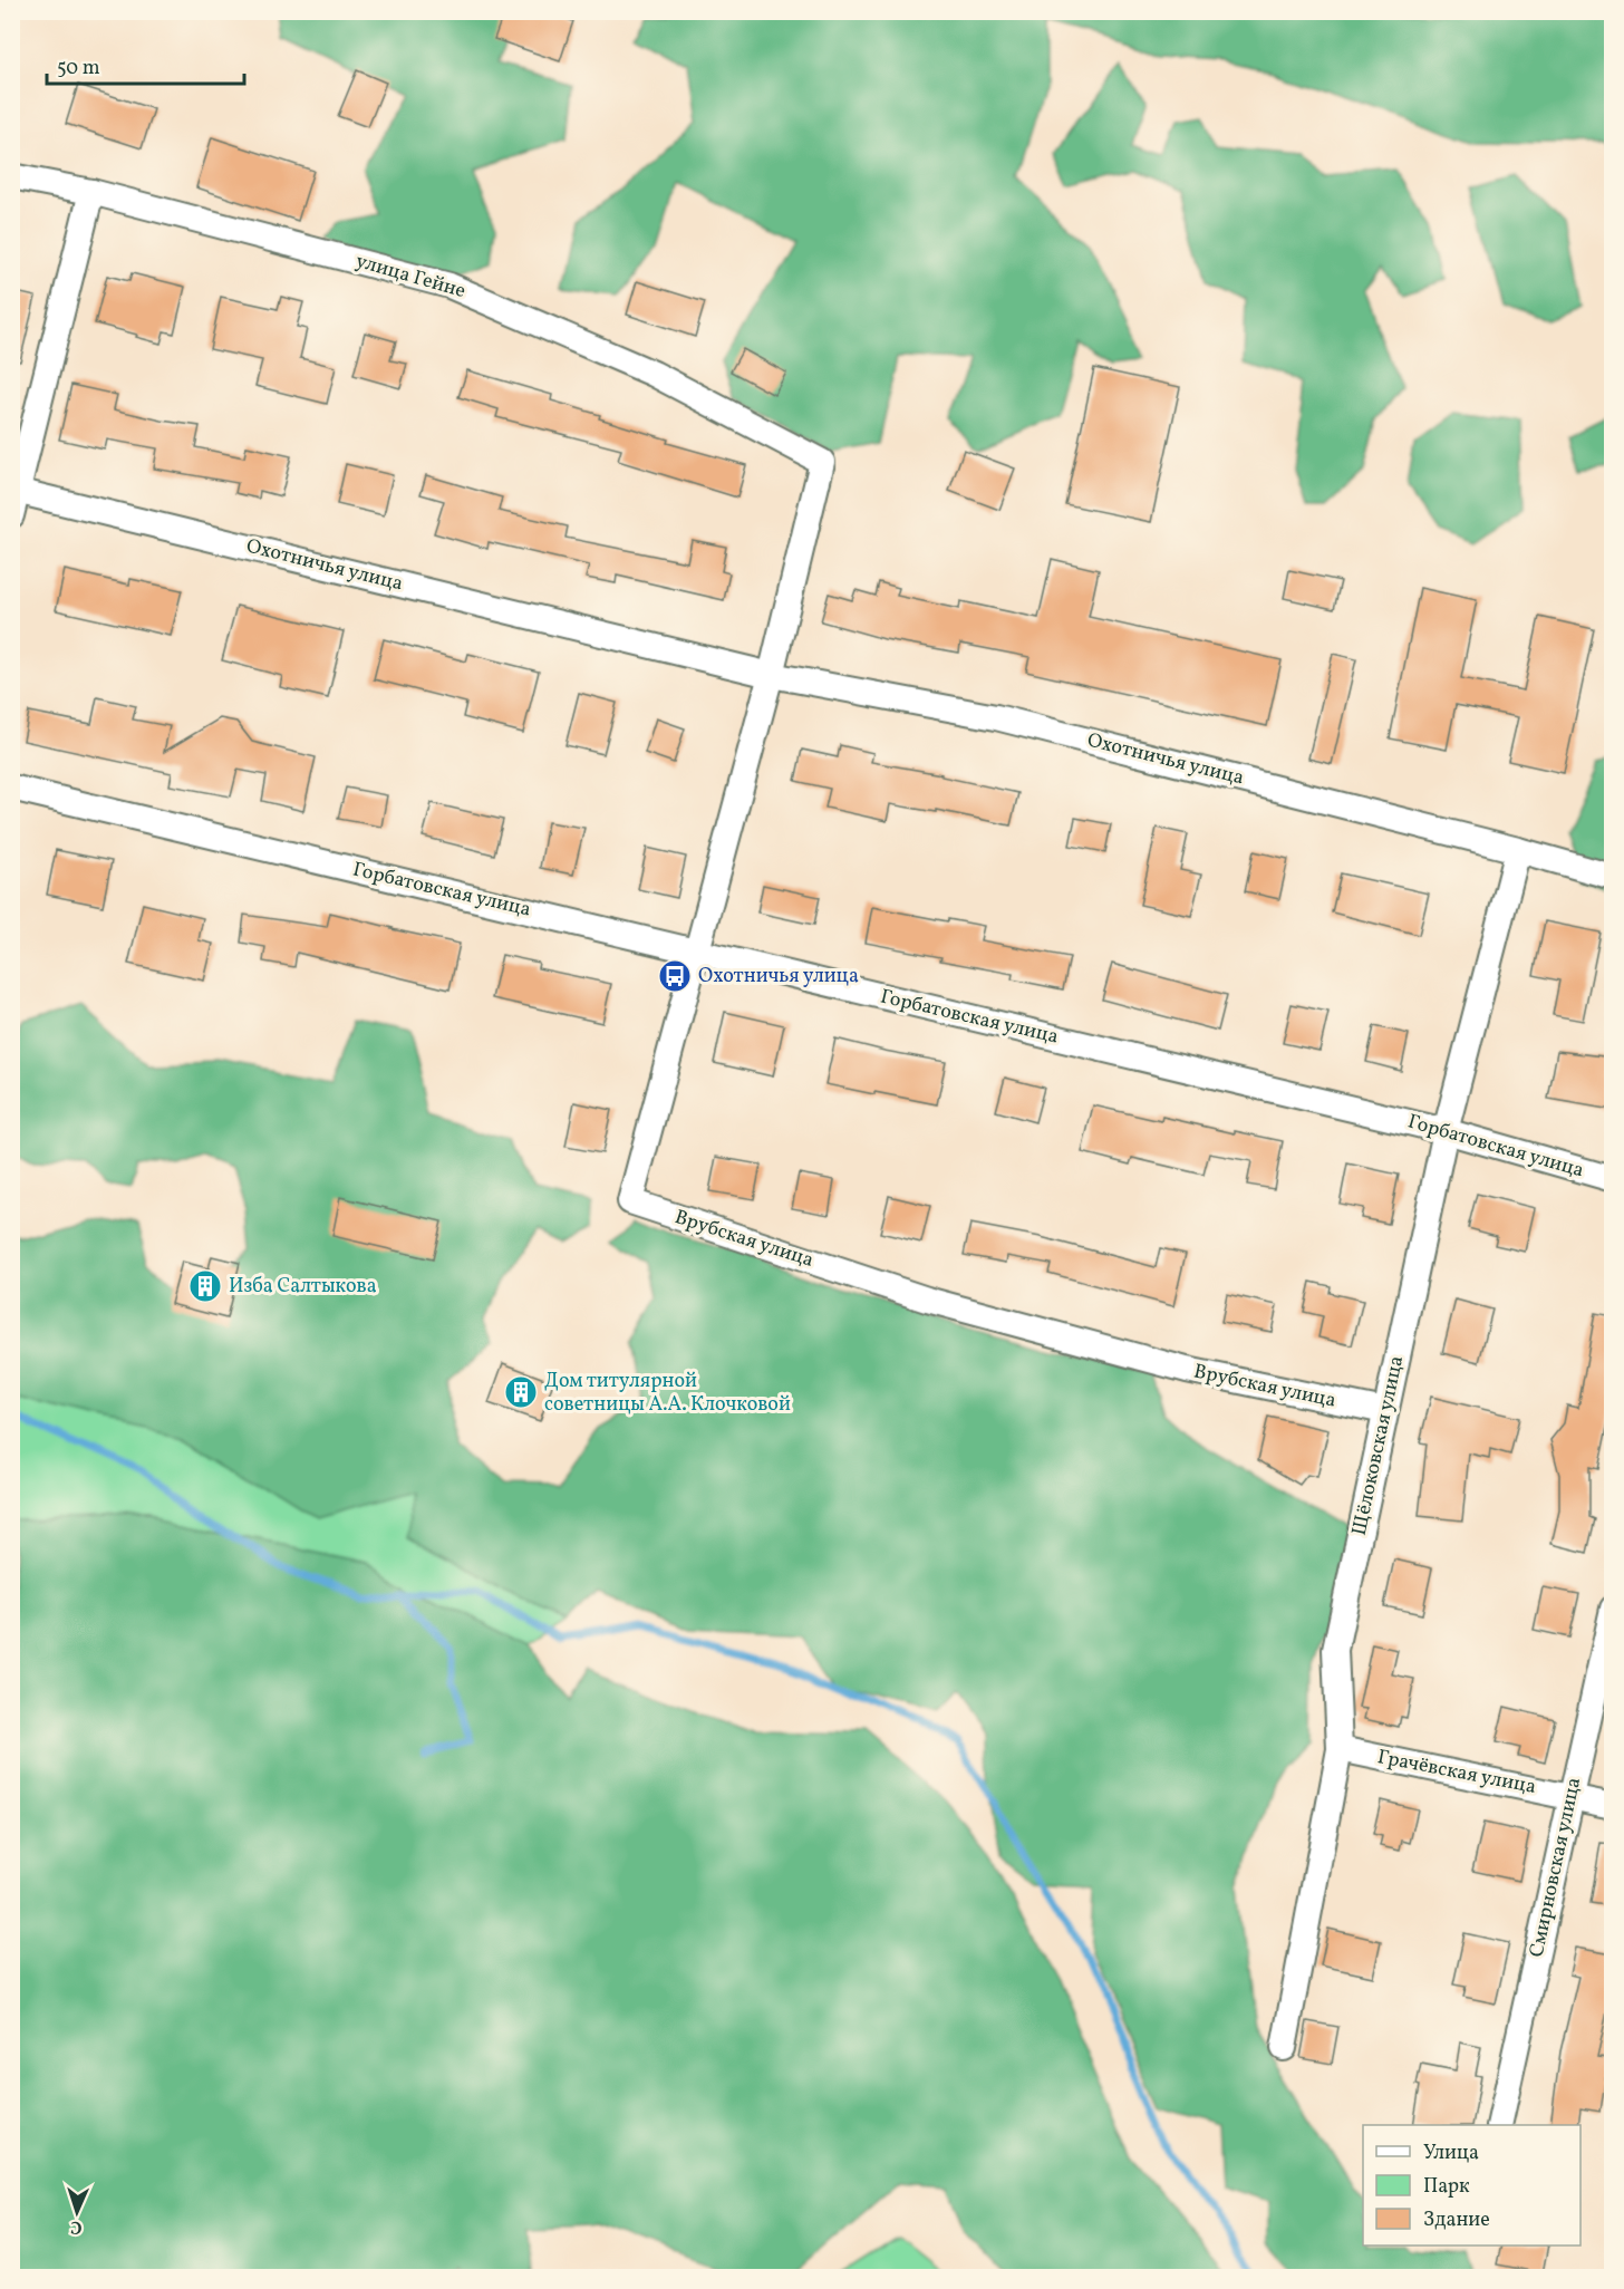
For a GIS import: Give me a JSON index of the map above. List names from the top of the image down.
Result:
{
  "streets": {
    "street": [
      "улица Гейне",
      "Охотничья улица",
      "Горбатовская улица",
      "Врубская улица",
      "Щёлоковская улица",
      "Грачёвская улица",
      "Смирновская улица"
    ]
  },
  "crossings": [
    ["улица Гейне", "Врубская улица"],
    ["Охотничья улица", "Врубская улица"],
    ["Охотничья улица", "Щёлоковская улица"],
    ["Горбатовская улица", "Врубская улица"],
    ["Горбатовская улица", "Щёлоковская улица"],
    ["Врубская улица", "Щёлоковская улица"],
    ["Щёлоковская улица", "Грачёвская улица"],
    ["Грачёвская улица", "Смирновская улица"]
  ],
  "places": {
    "bus stop": ["Охотничья улица"],
    "building": ["Изба Салтыкова", "Дом титулярной советницы А.А. Клочковой"]
  },
  "legend": ["Улица", "Парк", "Здание"],
  "scale_bar": "50 m",
  "north": "bottom"
}
